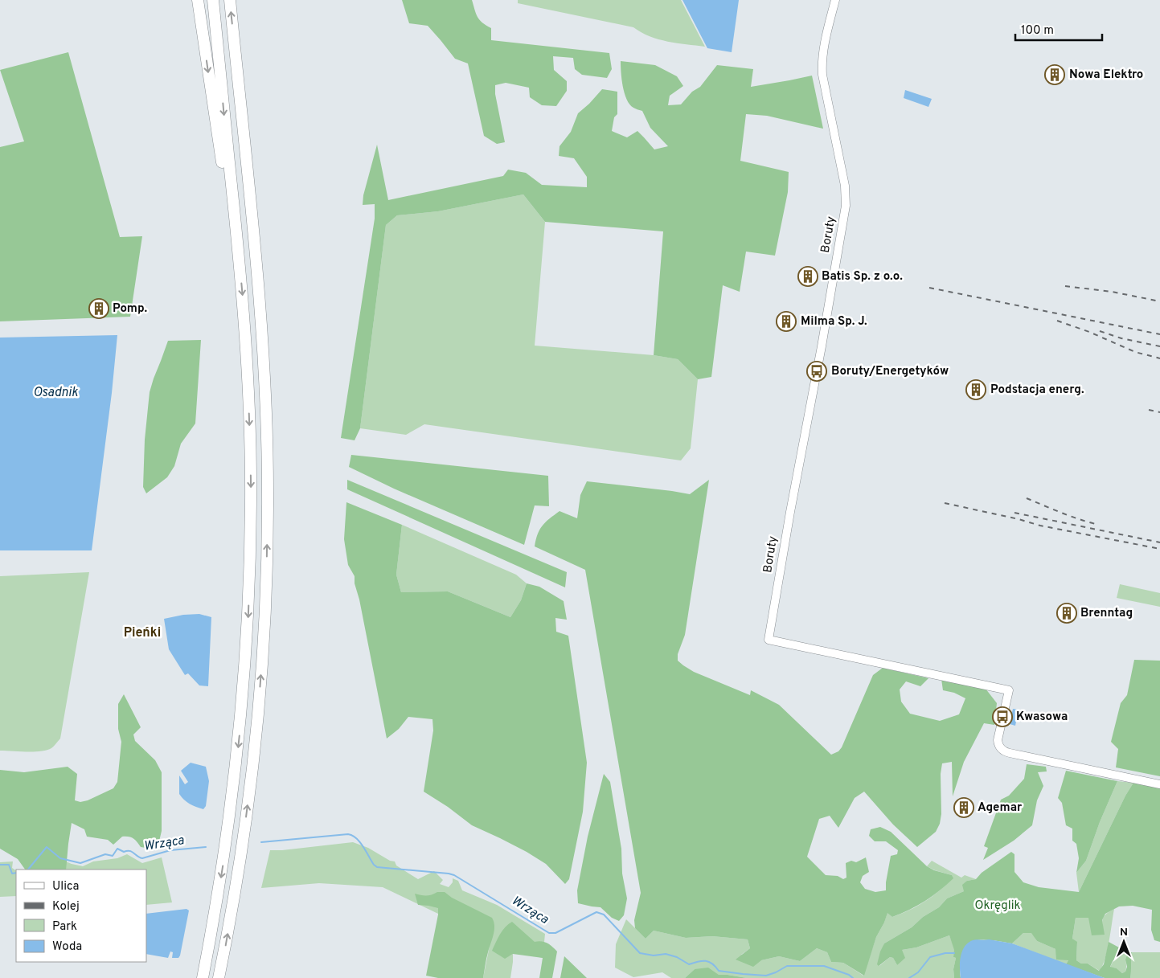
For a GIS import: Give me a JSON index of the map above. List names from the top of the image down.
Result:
{
  "streets": {
    "street": ["Boruty"]
  },
  "districts": ["Pieńki"],
  "water": ["Osadnik", "Wrząca"],
  "parks": ["Okręglik"],
  "places": {
    "building": [
      "Nowa Elektro",
      "Batis Sp. z o.o.",
      "Pomp.",
      "Milma Sp. J.",
      "Podstacja energ.",
      "Brenntag",
      "Agemar"
    ],
    "bus stop": ["Boruty/Energetyków", "Kwasowa"]
  },
  "legend": [
    "Ulica",
    "Kolej",
    "Park",
    "Woda"
  ],
  "scale_bar": "100 m",
  "north": "top"
}
